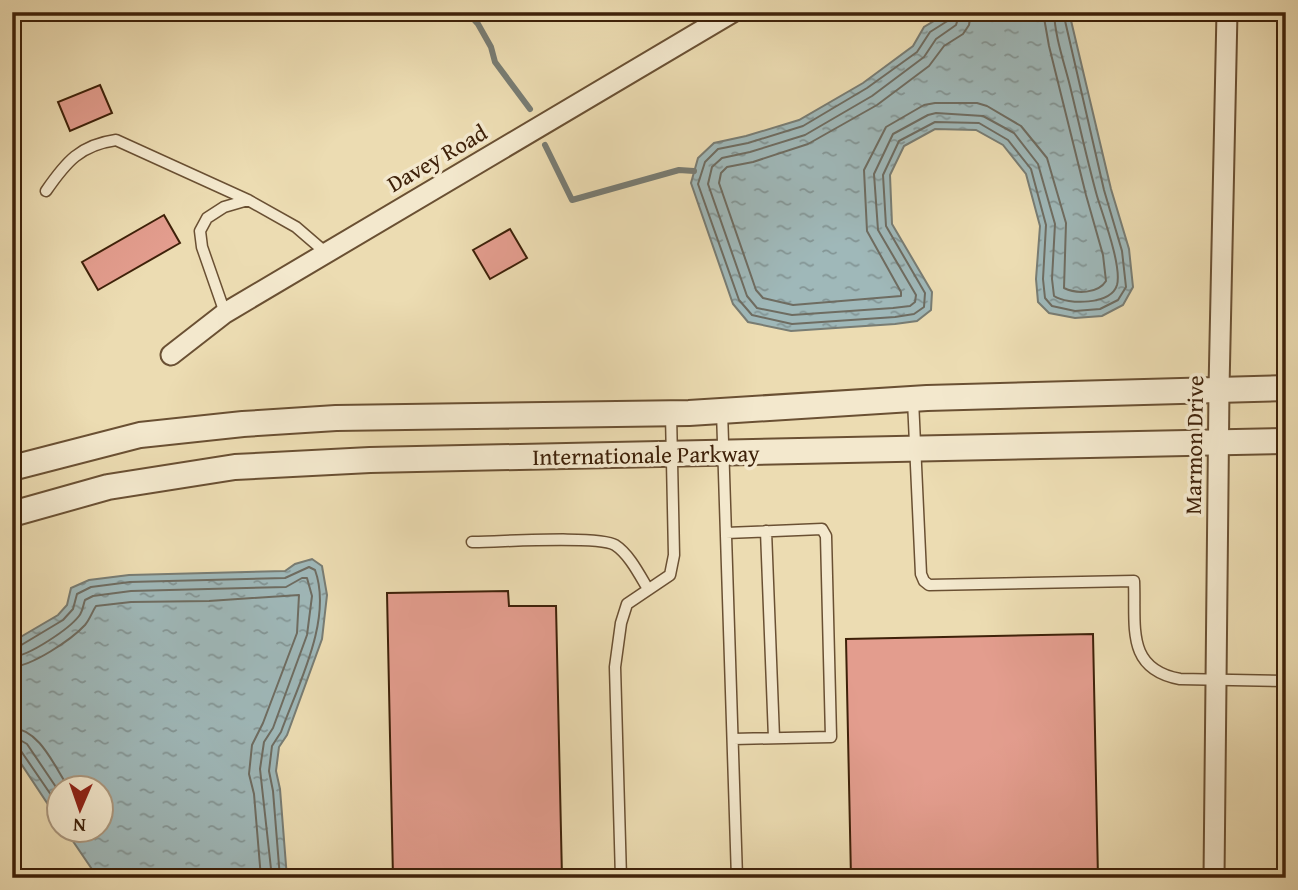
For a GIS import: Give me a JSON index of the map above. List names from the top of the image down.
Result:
{
  "streets": {
    "street": ["Davey Road", "Marmon Drive", "Internationale Parkway"]
  },
  "crossings": [
    ["Marmon Drive", "Internationale Parkway"]
  ],
  "north": "bottom"
}
